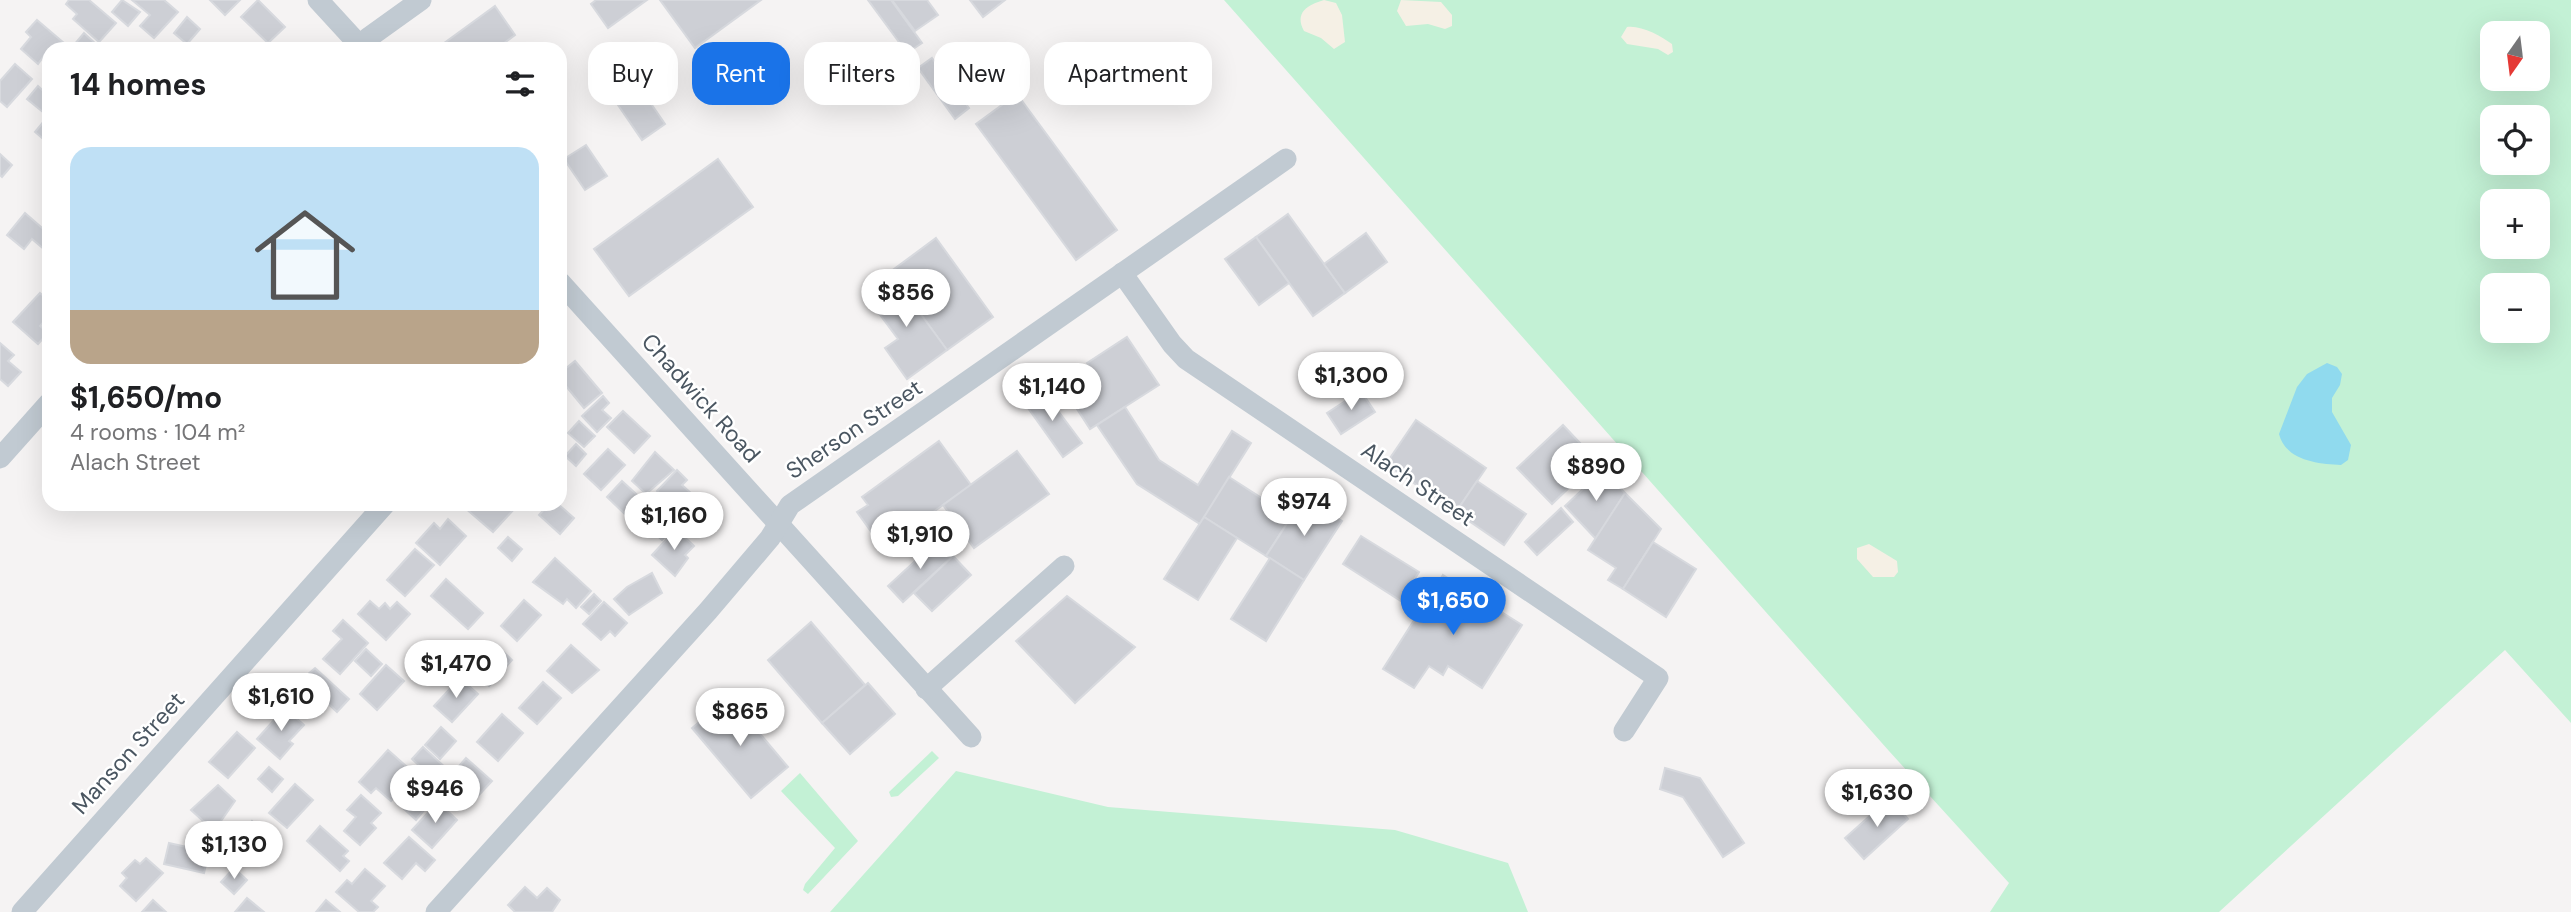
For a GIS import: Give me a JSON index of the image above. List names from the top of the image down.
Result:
{
  "streets": {
    "street": [
      "Chadwick Road",
      "Sherson Street",
      "Alach Street",
      "Manson Street"
    ]
  },
  "crossings": [
    ["Chadwick Road", "Sherson Street"],
    ["Sherson Street", "Alach Street"]
  ],
  "north": "bottom",
  "page": {
    "map_buttons": ["+", "−"],
    "chip": [
      "Buy",
      "Rent",
      "Filters",
      "New",
      "Apartment"
    ],
    "heading": "14 homes",
    "list": [
      {
        "name": "$1,650/mo",
        "note": "4 rooms · 104 m² · Alach Street"
      }
    ],
    "price": [
      "$856",
      "$1,300",
      "$1,140",
      "$890",
      "$974",
      "$1,160",
      "$1,910",
      "$1,650",
      "$1,470",
      "$1,610",
      "$865",
      "$946",
      "$1,630",
      "$1,130"
    ]
  }
}
